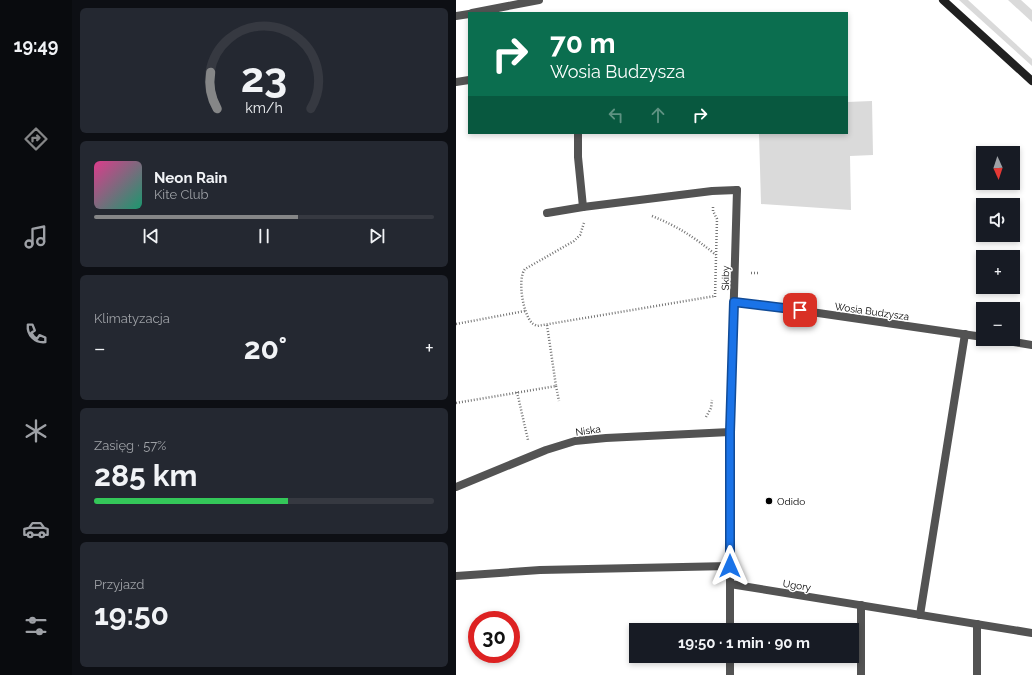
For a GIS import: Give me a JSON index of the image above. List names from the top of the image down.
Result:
{
  "streets": {
    "street": [
      "Skiby",
      "Wosia Budzysza",
      "Niska",
      "Ugory"
    ]
  },
  "crossings": [
    ["Skiby", "Wosia Budzysza"],
    ["Skiby", "Niska"],
    ["Skiby", "Ugory"]
  ],
  "places": ["Odido"],
  "north": "bottom",
  "page": {
    "tabs": "19:49",
    "turn": ["70 m", "Wosia Budzysza"],
    "map_buttons": ["+", "−"],
    "song": ["Neon Rain", "Kite Club"],
    "tile": [
      "Klimatyzacja",
      ["Zasięg · 57%", "285 km"],
      ["Przyjazd", "19:50"]
    ],
    "heat": ["−", "20°", "+"],
    "limit": "30",
    "trip": "19:50 · 1 min · 90 m",
    "gauge": ["23", "km/h"]
  }
}
